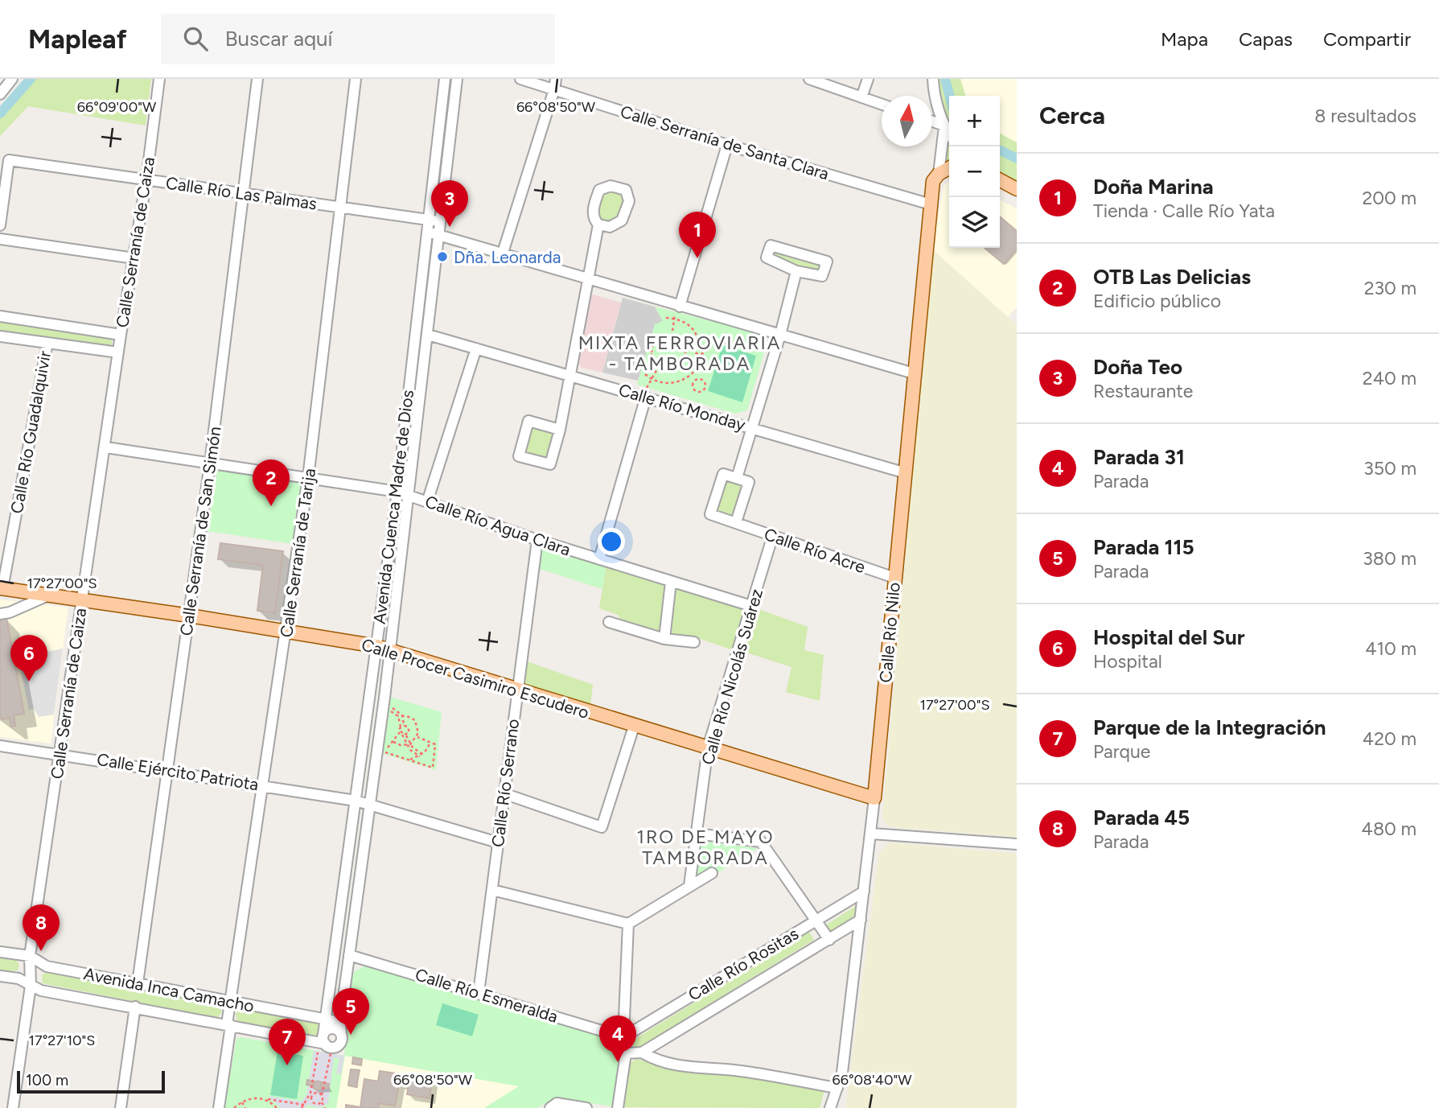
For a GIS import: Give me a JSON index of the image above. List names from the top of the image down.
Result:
{
  "streets": {
    "main road": ["Calle Río Nilo", "Calle Procer Casimiro Escudero"],
    "street": [
      "Calle Serranía de Santa Clara",
      "Calle Río Las Palmas",
      "Calle Serranía de Caiza",
      "Calle Río Monday",
      "Calle Río Guadalquivir",
      "Avenida Cuenca Madre de Dios",
      "Calle Río Agua Clara",
      "Calle Serranía de San Simón",
      "Calle Río Acre",
      "Calle Serranía de Tarija",
      "Calle Río Nicolás Suárez",
      "Calle Ejército Patriota",
      "Calle Río Serrano",
      "Calle Río Rositas",
      "Avenida Inca Camacho",
      "Calle Río Esmeralda"
    ]
  },
  "crossings": [
    ["Calle Serranía de Santa Clara", "Calle Río Nilo"],
    ["Calle Río Las Palmas", "Calle Serranía de Caiza"],
    ["Calle Río Las Palmas", "Avenida Cuenca Madre de Dios"],
    ["Calle Río Las Palmas", "Calle Serranía de San Simón"],
    ["Calle Río Las Palmas", "Calle Serranía de Tarija"],
    ["Calle Serranía de Caiza", "Calle Río Agua Clara"],
    ["Calle Serranía de Caiza", "Calle Procer Casimiro Escudero"],
    ["Calle Serranía de Caiza", "Calle Ejército Patriota"],
    ["Calle Serranía de Caiza", "Avenida Inca Camacho"],
    ["Calle Río Monday", "Avenida Cuenca Madre de Dios"],
    ["Calle Río Monday", "Calle Río Nilo"],
    ["Calle Río Guadalquivir", "Calle Procer Casimiro Escudero"],
    ["Avenida Cuenca Madre de Dios", "Calle Río Agua Clara"],
    ["Avenida Cuenca Madre de Dios", "Calle Procer Casimiro Escudero"],
    ["Avenida Cuenca Madre de Dios", "Calle Ejército Patriota"],
    ["Avenida Cuenca Madre de Dios", "Avenida Inca Camacho"],
    ["Avenida Cuenca Madre de Dios", "Calle Río Esmeralda"],
    ["Calle Río Agua Clara", "Calle Serranía de San Simón"],
    ["Calle Río Agua Clara", "Calle Serranía de Tarija"],
    ["Calle Río Agua Clara", "Calle Río Nicolás Suárez"],
    ["Calle Río Agua Clara", "Calle Río Serrano"],
    ["Calle Serranía de San Simón", "Calle Procer Casimiro Escudero"],
    ["Calle Serranía de San Simón", "Calle Ejército Patriota"],
    ["Calle Serranía de San Simón", "Avenida Inca Camacho"],
    ["Calle Río Acre", "Calle Río Nilo"],
    ["Calle Río Acre", "Calle Río Nicolás Suárez"],
    ["Calle Serranía de Tarija", "Calle Procer Casimiro Escudero"],
    ["Calle Serranía de Tarija", "Calle Ejército Patriota"],
    ["Calle Serranía de Tarija", "Avenida Inca Camacho"],
    ["Calle Río Nilo", "Calle Procer Casimiro Escudero"],
    ["Calle Río Nilo", "Calle Río Rositas"],
    ["Calle Río Nicolás Suárez", "Calle Procer Casimiro Escudero"],
    ["Calle Procer Casimiro Escudero", "Calle Río Serrano"],
    ["Calle Río Serrano", "Calle Río Esmeralda"],
    ["Calle Río Rositas", "Calle Río Esmeralda"]
  ],
  "districts": ["MIXTA FERROVIARIA - TAMBORADA", "1RO DE MAYO TAMBORADA"],
  "places": ["Dña. Leonarda"],
  "scale_bar": "100 m",
  "north": "top",
  "page": {
    "header": "Mapleaf",
    "search": "Buscar aquí",
    "nav": ["Mapa", "Capas", "Compartir"],
    "heading": ["Cerca", "8 resultados"],
    "map_buttons": ["+", "−"],
    "list": [
      {
        "mark": "1",
        "name": "Doña Marina",
        "note": "Tienda · Calle Río Yata",
        "value": "200 m"
      },
      {
        "mark": "2",
        "name": "OTB Las Delicias",
        "note": "Edificio público",
        "value": "230 m"
      },
      {
        "mark": "3",
        "name": "Doña Teo",
        "note": "Restaurante",
        "value": "240 m"
      },
      {
        "mark": "4",
        "name": "Parada 31",
        "note": "Parada",
        "value": "350 m"
      },
      {
        "mark": "5",
        "name": "Parada 115",
        "note": "Parada",
        "value": "380 m"
      },
      {
        "mark": "6",
        "name": "Hospital del Sur",
        "note": "Hospital",
        "value": "410 m"
      },
      {
        "mark": "7",
        "name": "Parque de la Integración",
        "note": "Parque",
        "value": "420 m"
      },
      {
        "mark": "8",
        "name": "Parada 45",
        "note": "Parada",
        "value": "480 m"
      }
    ],
    "pins": [
      "3",
      "1",
      "2",
      "6",
      "8",
      "5",
      "4",
      "7"
    ],
    "scale": "100 m"
  },
  "coordinates": [
    "66°09'00\"W",
    "66°08'50\"W",
    "17°27'00\"S",
    "17°27'10\"S",
    "66°08'40\"W"
  ]
}
